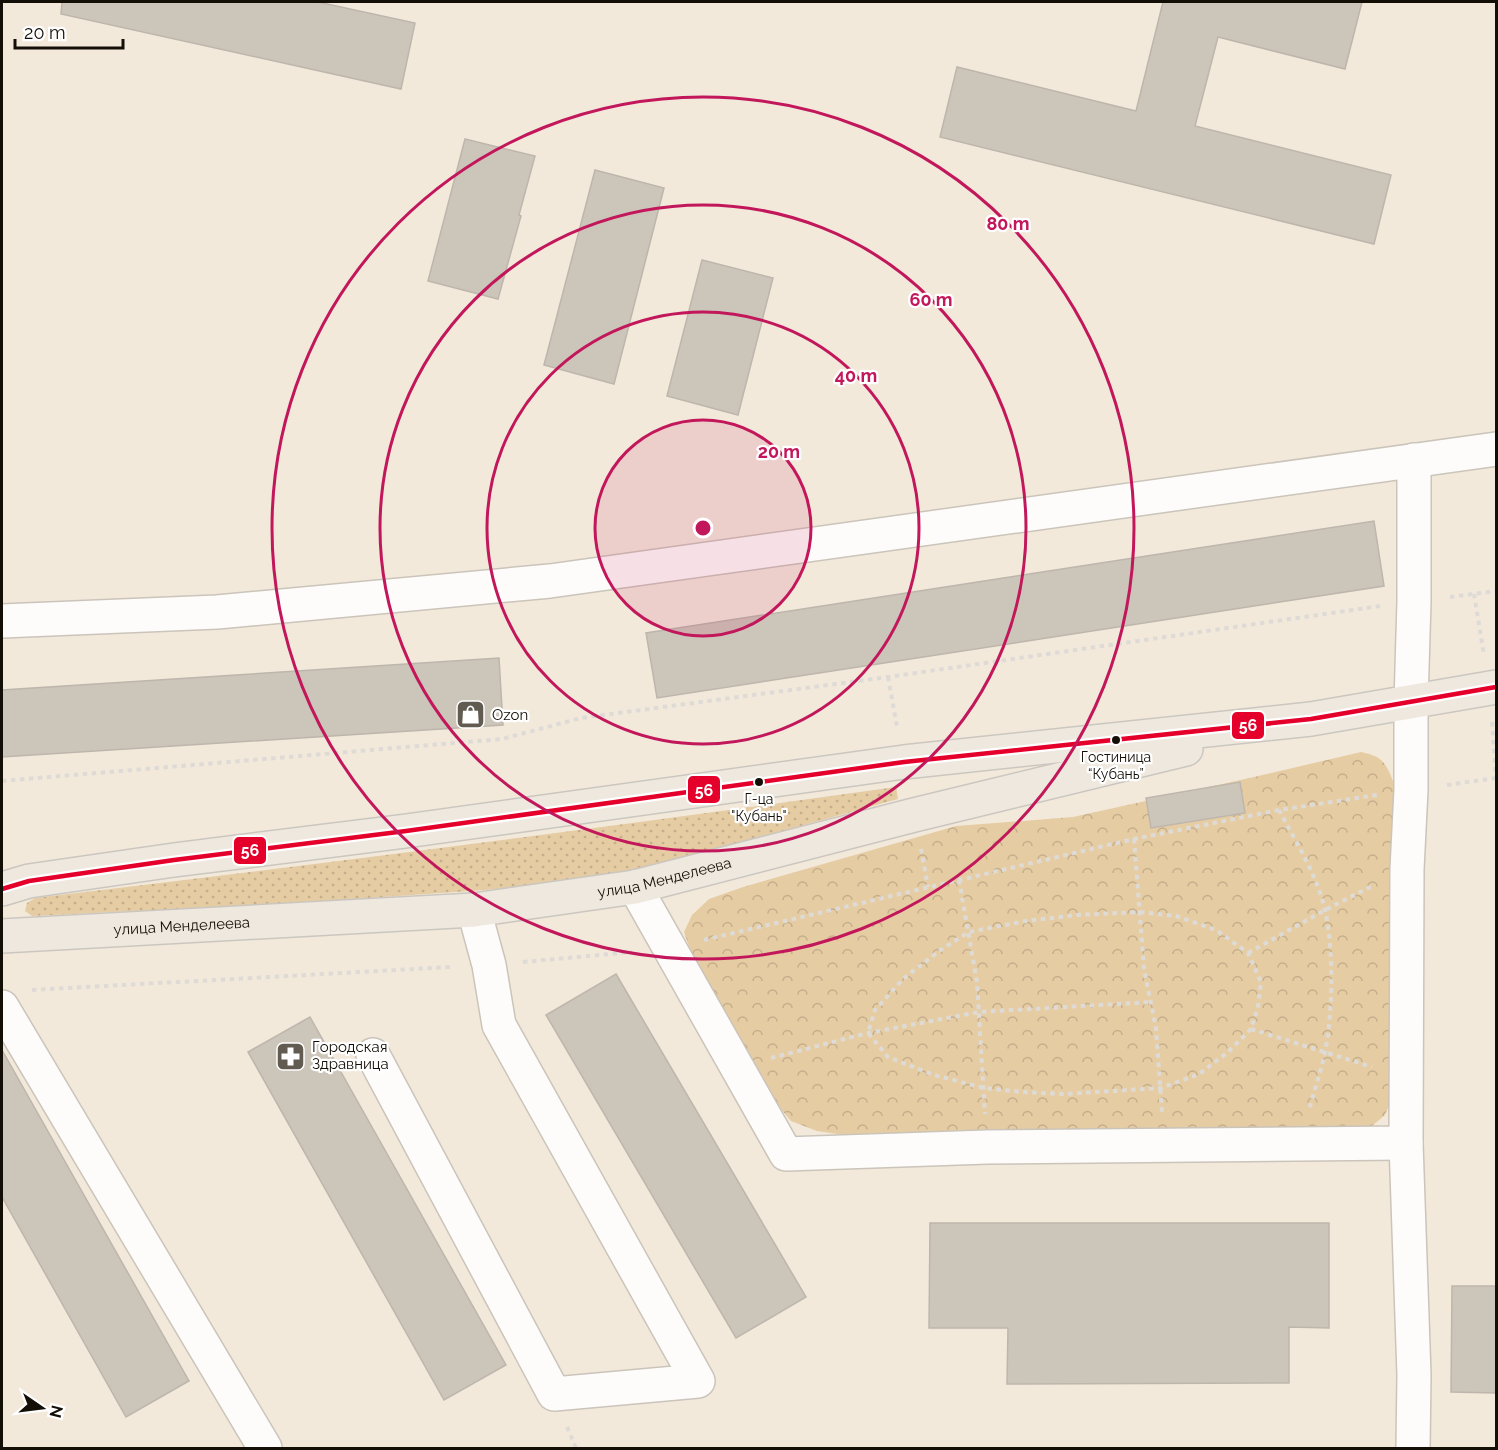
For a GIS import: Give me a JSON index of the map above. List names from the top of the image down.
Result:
{
  "streets": {
    "main road": ["улица Менделеева"]
  },
  "places": {
    "shop": ["Ozon"],
    "other": ["Гостиница “Кубань”", "Г-ца \"Кубань\""],
    "pharmacy": ["Городская Здравница"]
  },
  "lines": ["transit line 56"],
  "scale_bar": "20 m",
  "north": "right",
  "rings": [
    "80 m",
    "60 m",
    "40 m",
    "20 m"
  ]
}
